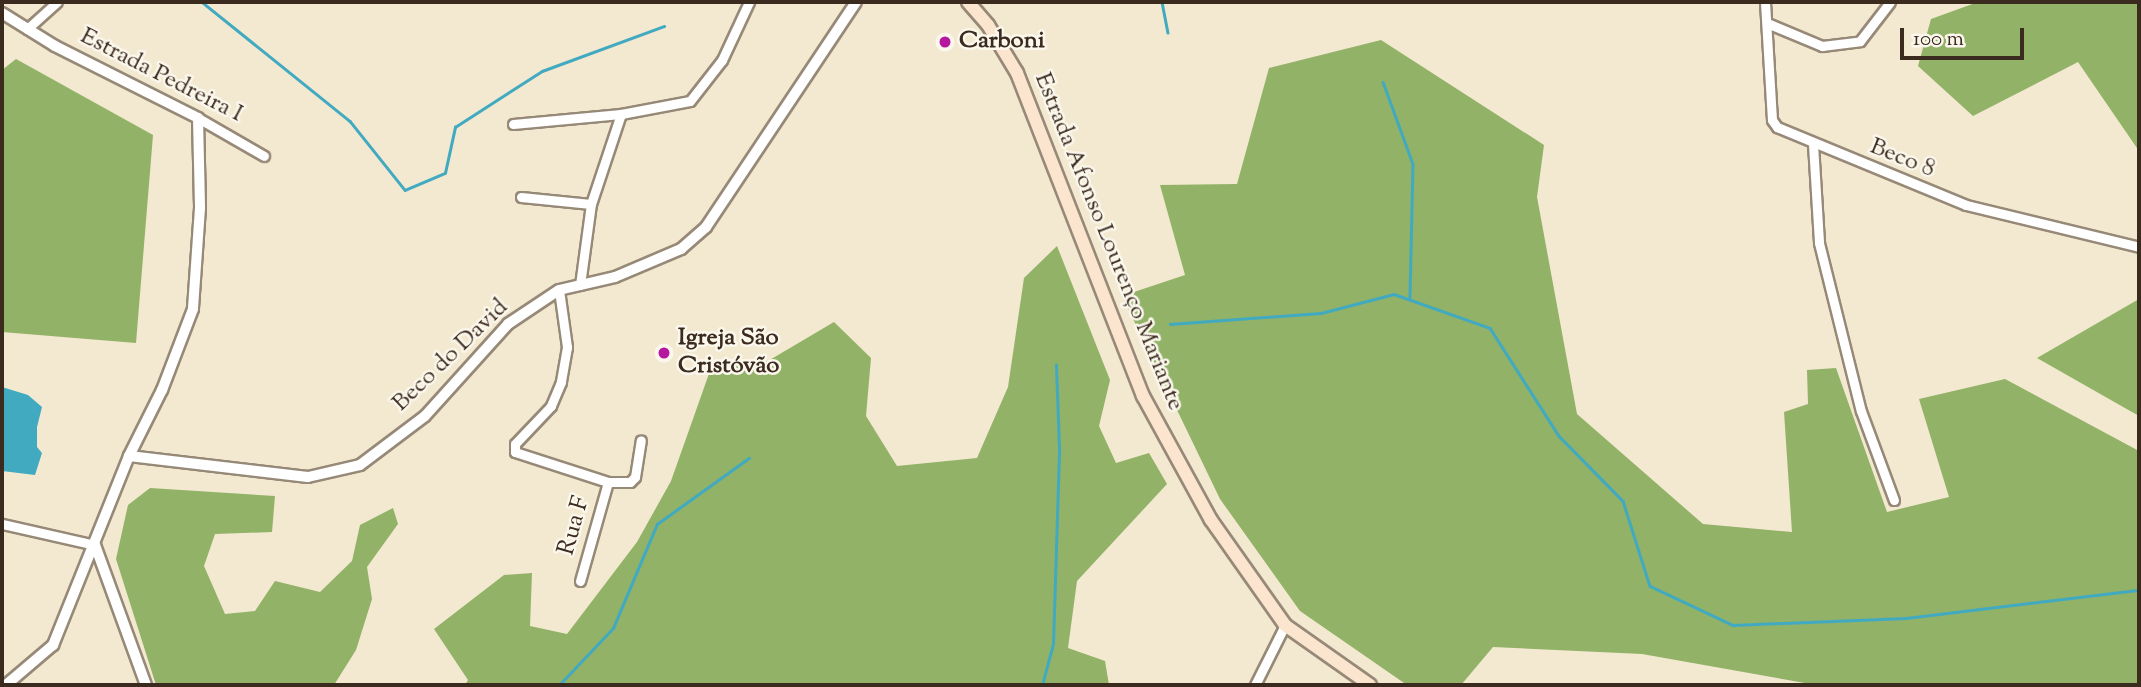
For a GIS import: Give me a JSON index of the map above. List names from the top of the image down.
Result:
{
  "streets": {
    "main road": ["Estrada Afonso Lourenço Mariante"],
    "street": [
      "Estrada Pedreira I",
      "Beco 8",
      "Beco do David",
      "Rua F"
    ]
  },
  "places": ["Carboni", "Igreja São Cristóvão"],
  "scale_bar": "100 m"
}
